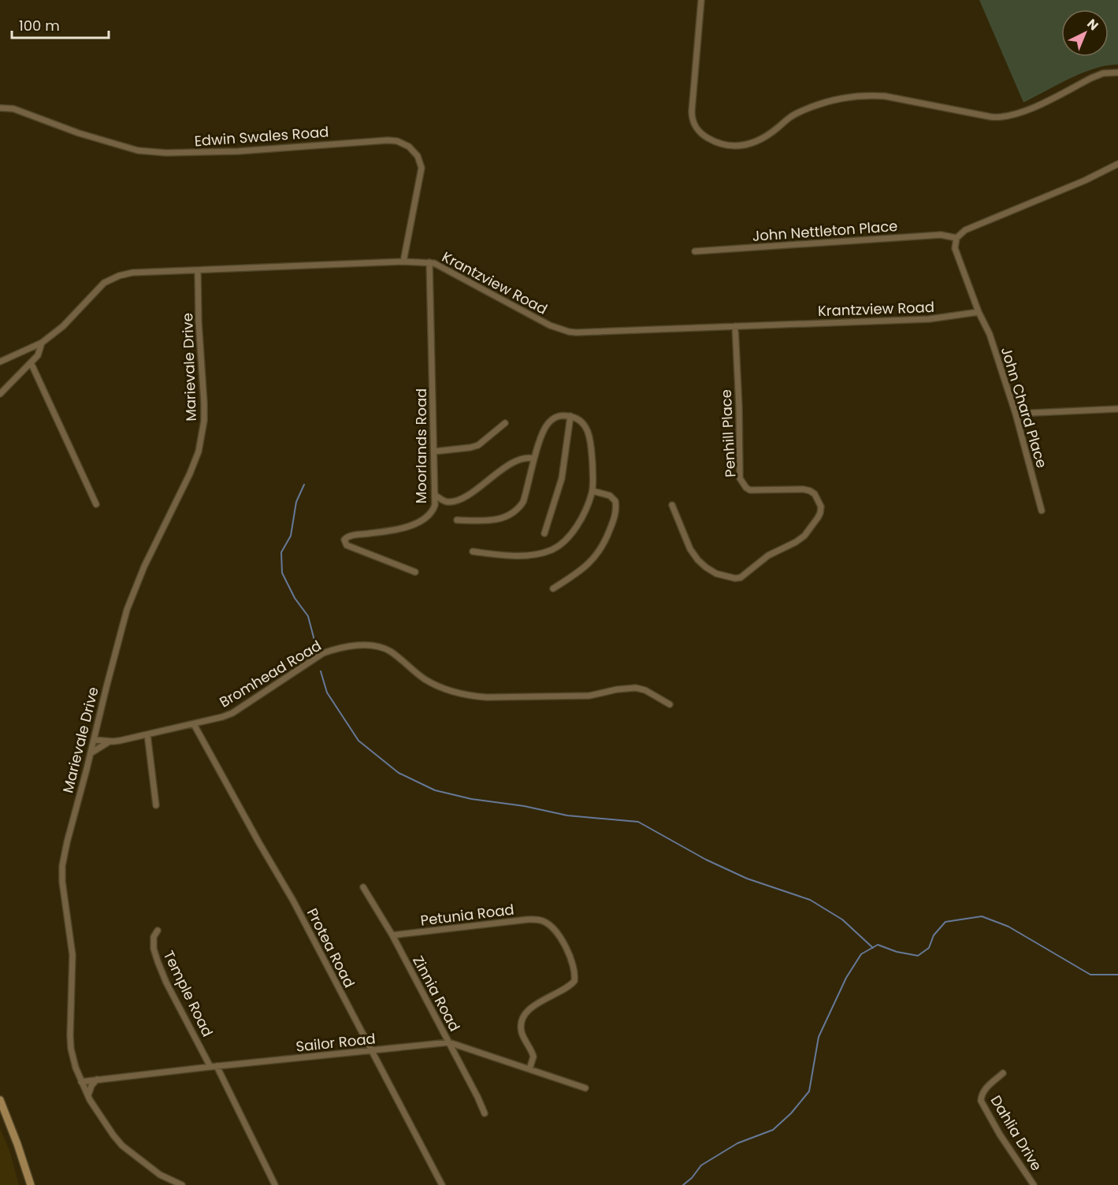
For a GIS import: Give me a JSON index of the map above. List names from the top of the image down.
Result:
{
  "streets": {
    "street": [
      "Edwin Swales Road",
      "John Nettleton Place",
      "Krantzview Road",
      "Marievale Drive",
      "John Chard Place",
      "Penhill Place",
      "Moorlands Road",
      "Bromhead Road",
      "Petunia Road",
      "Protea Road",
      "Temple Road",
      "Zinnia Road",
      "Sailor Road",
      "Dahlia Drive"
    ]
  },
  "crossings": [
    ["Edwin Swales Road", "Krantzview Road"],
    ["John Nettleton Place", "John Chard Place"],
    ["Krantzview Road", "Marievale Drive"],
    ["Krantzview Road", "John Chard Place"],
    ["Krantzview Road", "Penhill Place"],
    ["Krantzview Road", "Moorlands Road"],
    ["Marievale Drive", "Bromhead Road"],
    ["Marievale Drive", "Sailor Road"],
    ["Bromhead Road", "Protea Road"],
    ["Petunia Road", "Zinnia Road"],
    ["Petunia Road", "Sailor Road"],
    ["Protea Road", "Sailor Road"],
    ["Temple Road", "Sailor Road"],
    ["Zinnia Road", "Sailor Road"]
  ],
  "scale_bar": "100 m",
  "north": "top right"
}
